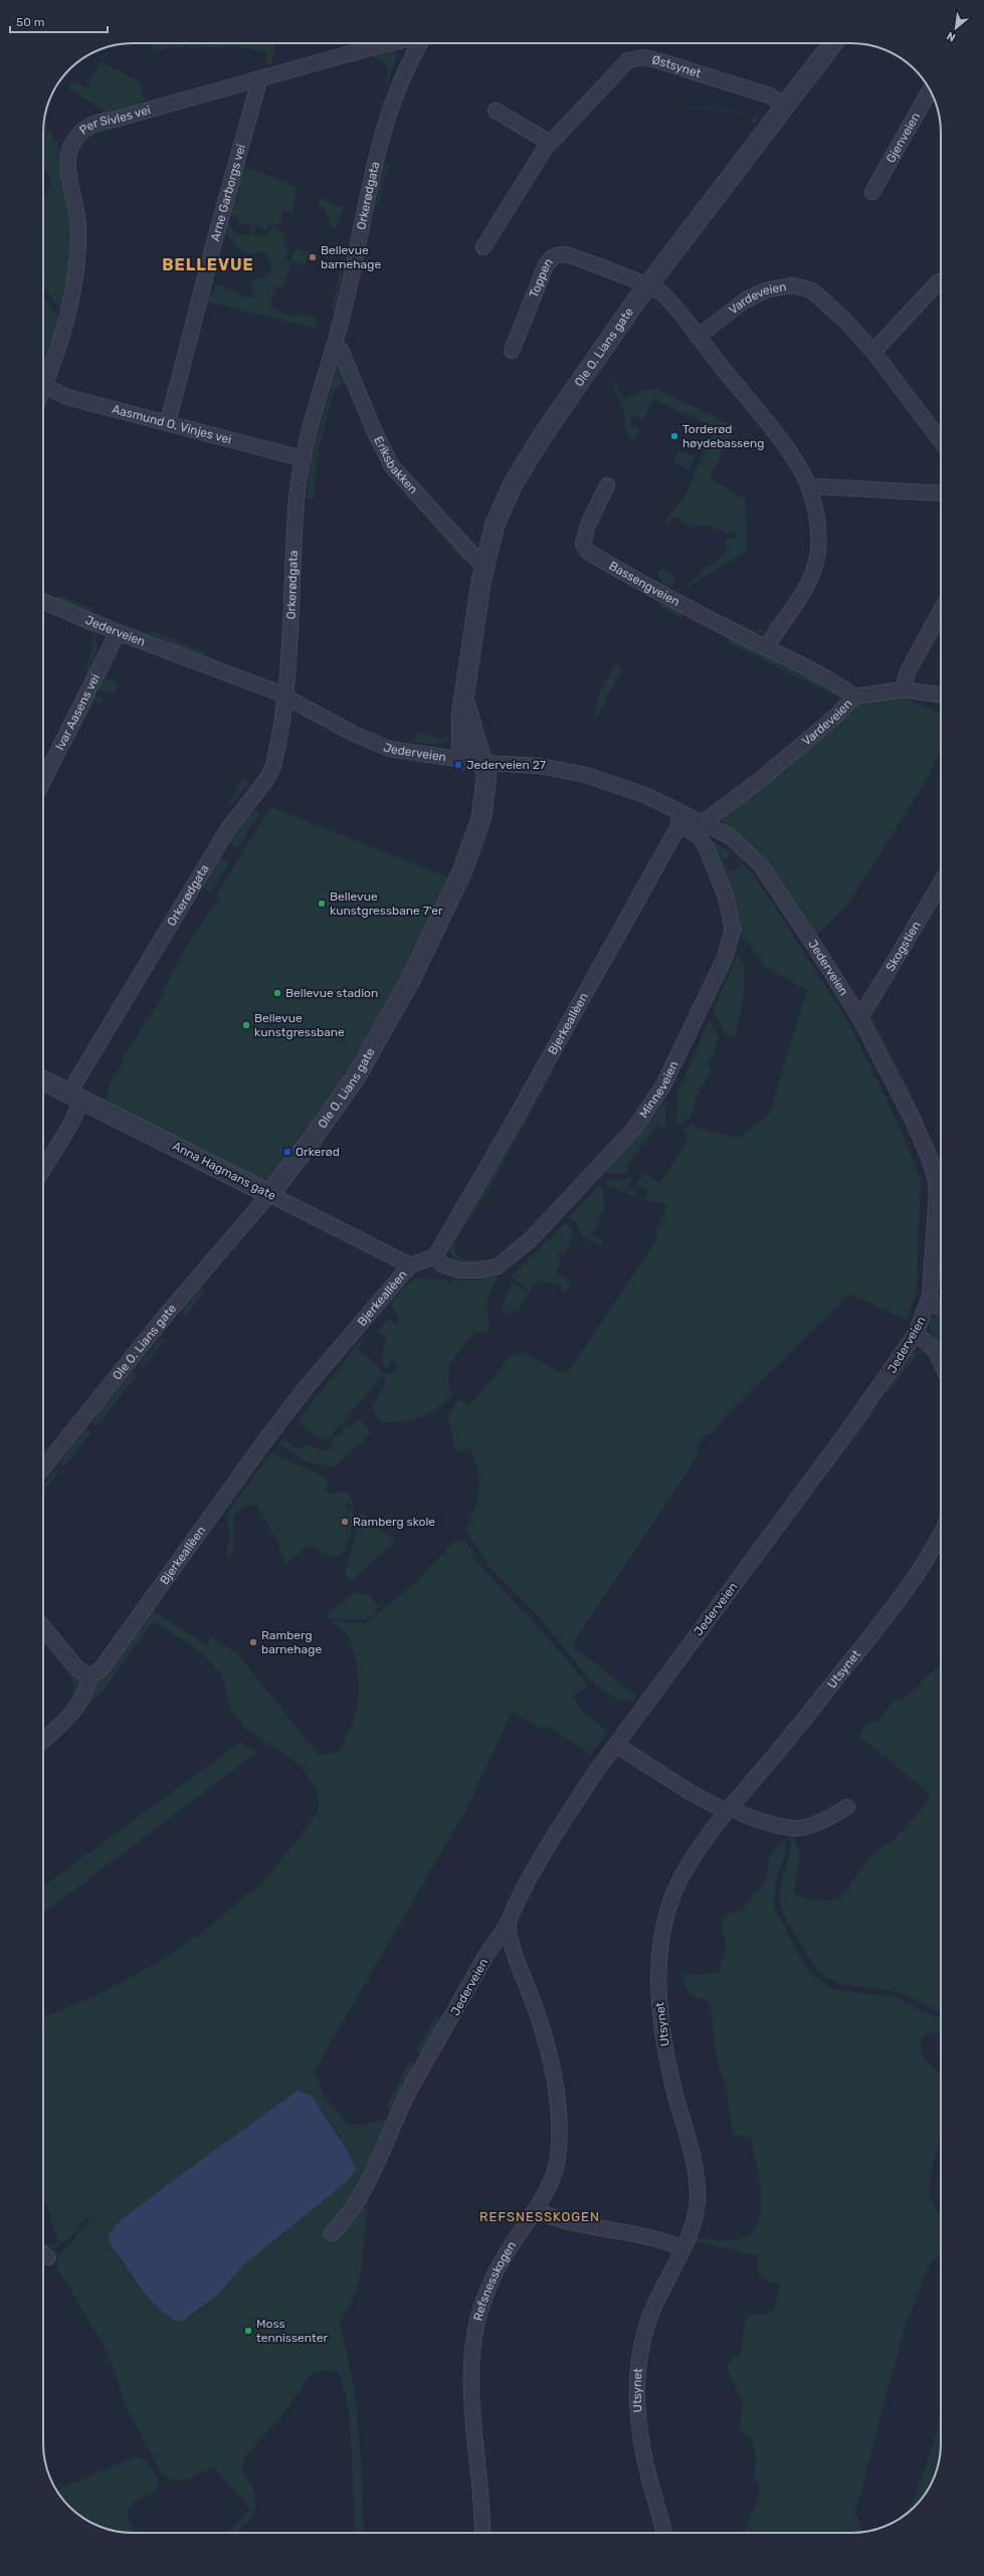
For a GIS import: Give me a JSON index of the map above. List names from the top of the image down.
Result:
{
  "streets": {
    "street": [
      "Østsynet",
      "Per Sivles vei",
      "Gjenveien",
      "Arne Garborgs vei",
      "Orkerødgata",
      "Toppen",
      "Vardeveien",
      "Ole O. Lians gate",
      "Aasmund O. Vinjes vei",
      "Eriksbakken",
      "Bassengveien",
      "Jederveien",
      "Ivar Aasens vei",
      "Skogstien",
      "Bjerkeallèen",
      "Minneveien",
      "Anna Hagmans gate",
      "Utsynet",
      "Refsnesskogen"
    ]
  },
  "crossings": [
    ["Østsynet", "Ole O. Lians gate"],
    ["Per Sivles vei", "Arne Garborgs vei"],
    ["Per Sivles vei", "Aasmund O. Vinjes vei"],
    ["Arne Garborgs vei", "Aasmund O. Vinjes vei"],
    ["Orkerødgata", "Aasmund O. Vinjes vei"],
    ["Orkerødgata", "Eriksbakken"],
    ["Orkerødgata", "Jederveien"],
    ["Orkerødgata", "Anna Hagmans gate"],
    ["Toppen", "Ole O. Lians gate"],
    ["Vardeveien", "Bassengveien"],
    ["Vardeveien", "Jederveien"],
    ["Ole O. Lians gate", "Eriksbakken"],
    ["Ole O. Lians gate", "Jederveien"],
    ["Ole O. Lians gate", "Anna Hagmans gate"],
    ["Jederveien", "Ivar Aasens vei"],
    ["Jederveien", "Skogstien"],
    ["Jederveien", "Bjerkeallèen"],
    ["Jederveien", "Minneveien"],
    ["Jederveien", "Refsnesskogen"],
    ["Bjerkeallèen", "Minneveien"],
    ["Bjerkeallèen", "Anna Hagmans gate"]
  ],
  "districts": ["BELLEVUE", "REFSNESSKOGEN"],
  "places": {
    "other": [
      "Bellevue barnehage",
      "Torderød høydebasseng",
      "Bellevue kunstgressbane 7'er",
      "Bellevue stadion",
      "Bellevue kunstgressbane",
      "Ramberg skole",
      "Ramberg barnehage",
      "Moss tennissenter"
    ],
    "transit": ["Jederveien 27", "Orkerød"]
  },
  "scale_bar": "50 m",
  "north": "bottom left"
}
